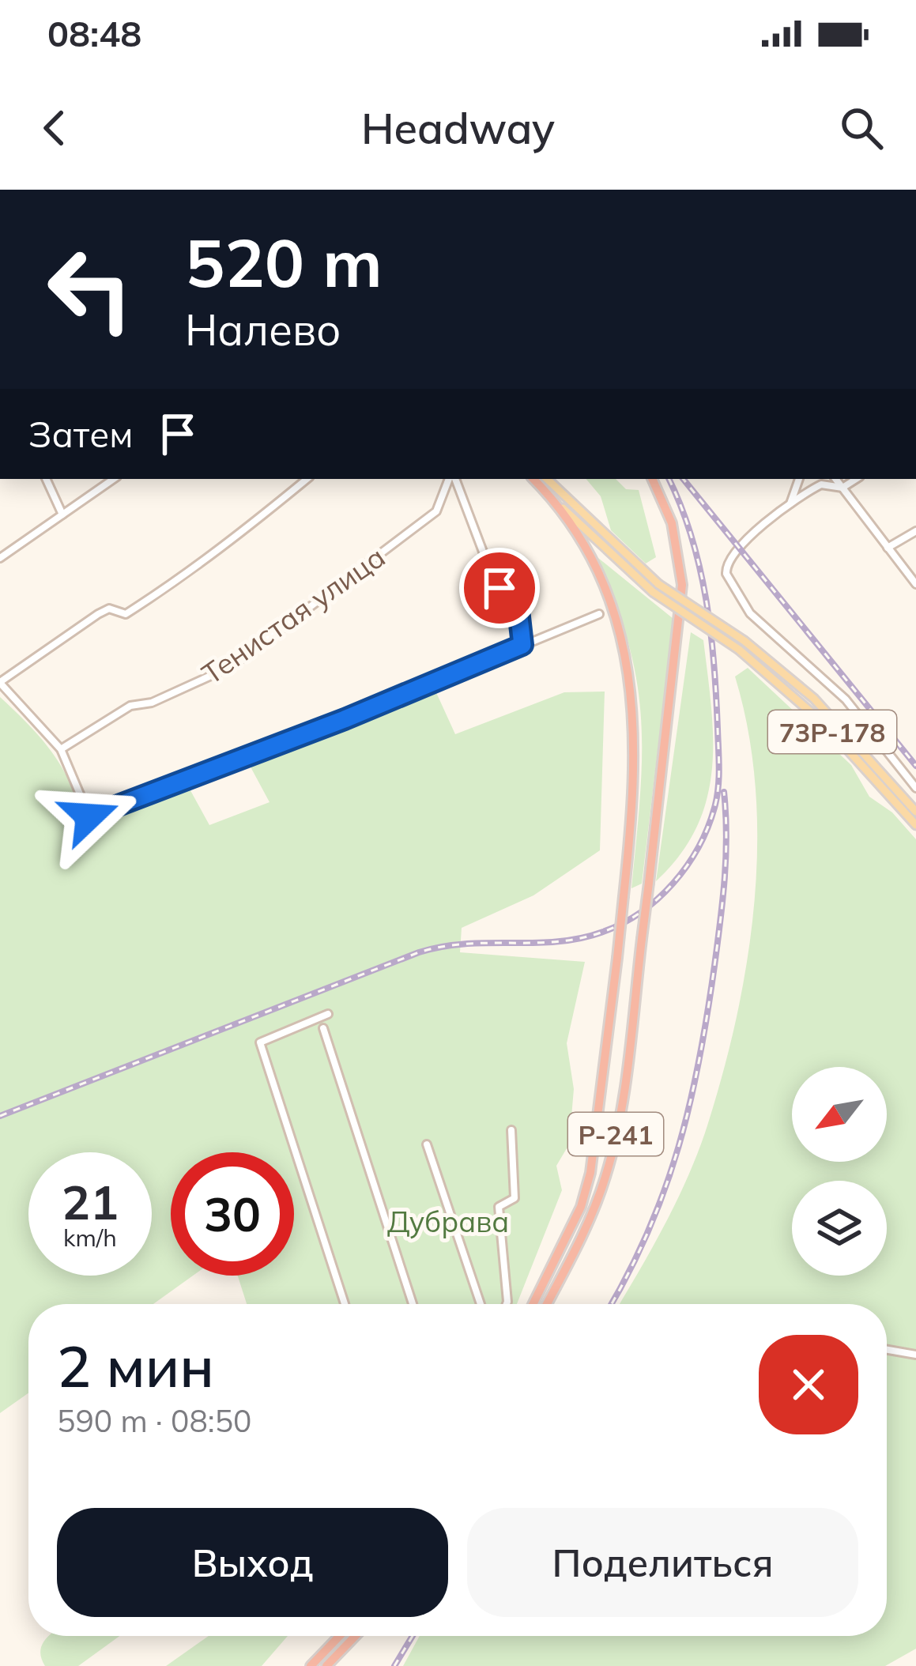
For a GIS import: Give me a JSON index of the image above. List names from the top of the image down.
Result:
{
  "streets": {
    "highway": ["Р-241"],
    "main road": ["73Р-178"],
    "street": ["Тенистая улица"]
  },
  "crossings": [
    ["73Р-178", "Р-241"]
  ],
  "parks": ["Дубрава"],
  "north": "bottom left",
  "page": {
    "status": "08:48",
    "header": "Headway",
    "turn": ["520 m", "Налево"],
    "then": "Затем",
    "speed": "21 km/h",
    "limit": "30",
    "heading": ["2 мин", "590 m · 08:50"],
    "buttons": ["Выход", "Поделиться"]
  }
}
